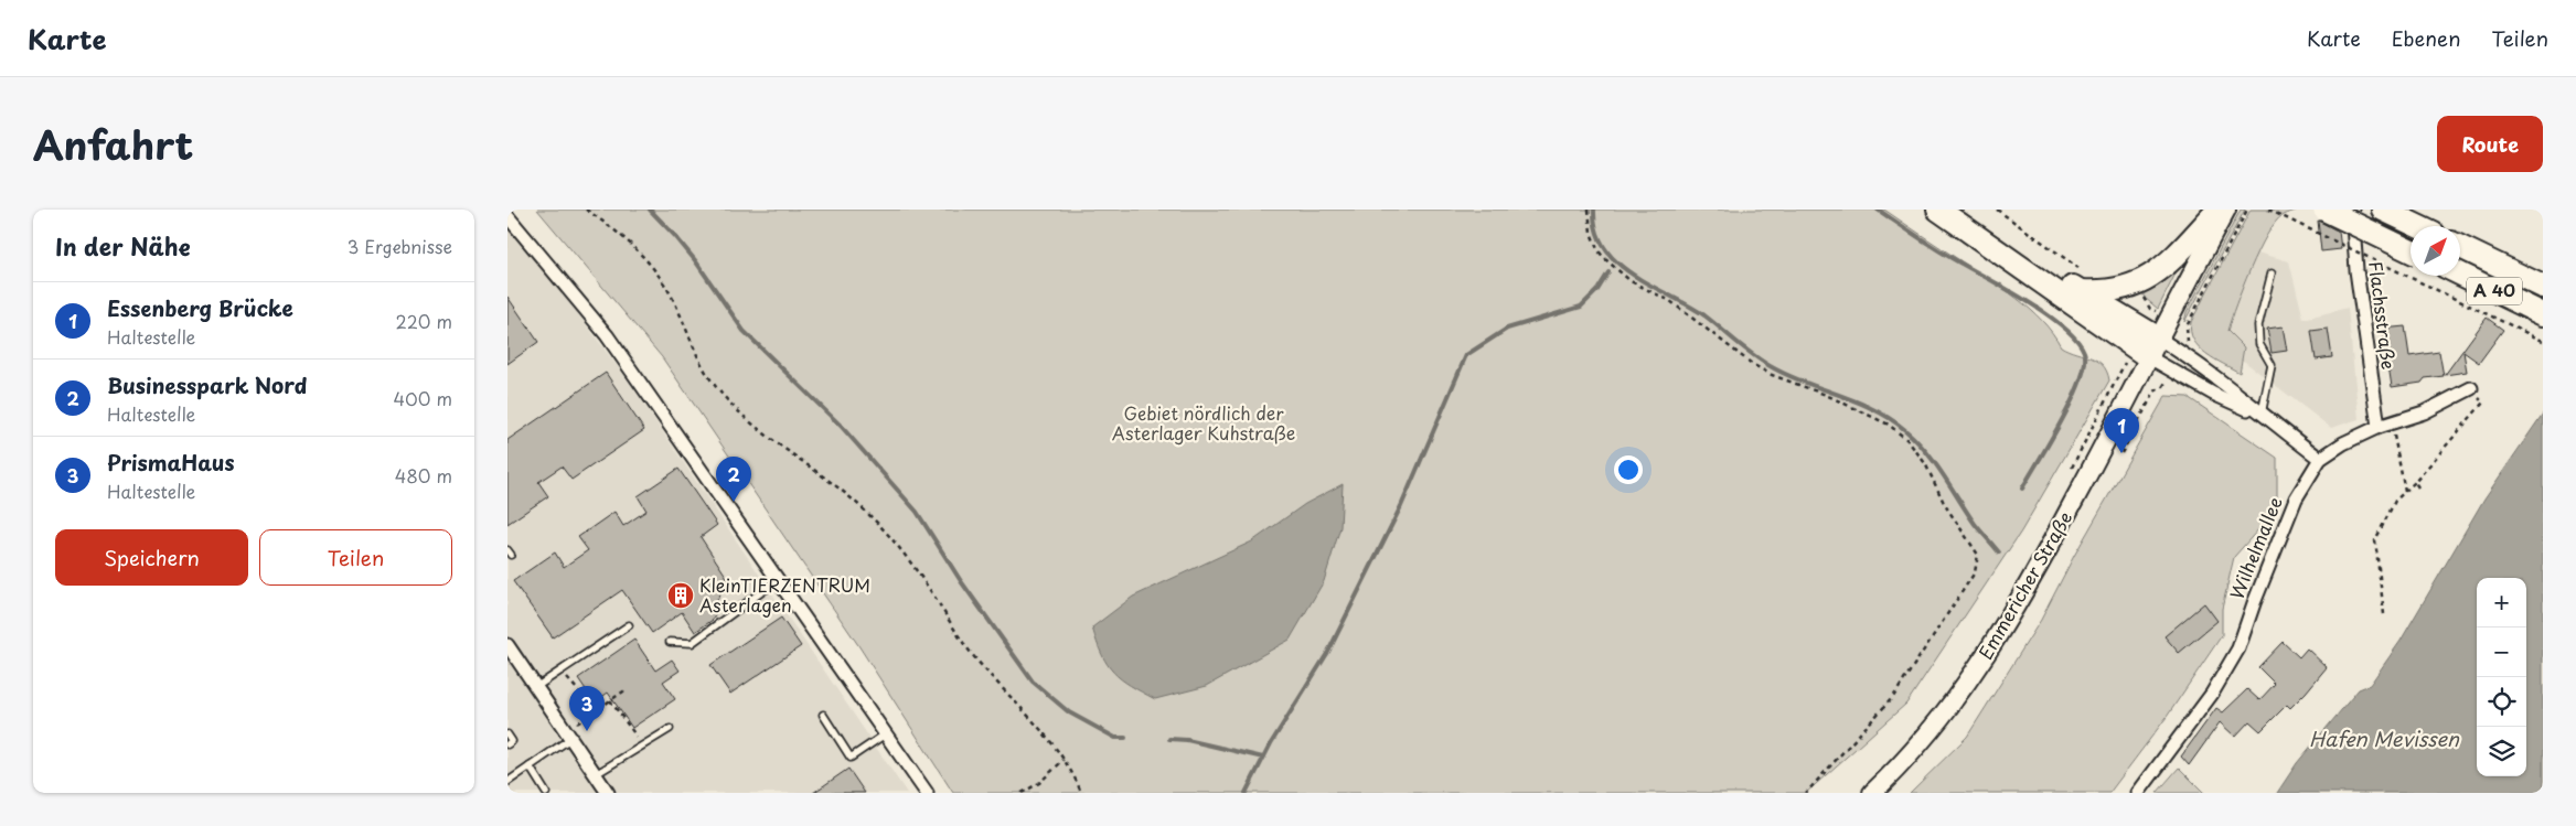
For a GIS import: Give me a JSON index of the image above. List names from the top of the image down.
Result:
{
  "streets": {
    "highway": ["A 40"],
    "main road": ["Emmericher Straße"],
    "street": ["Flachsstraße", "Wilhelmallee"]
  },
  "crossings": [
    ["Flachsstraße", "Wilhelmallee"]
  ],
  "water": ["Hafen Mevissen"],
  "parks": ["Gebiet nördlich der Asterlager Kuhstraße"],
  "places": {
    "building": ["KleinTIERZENTRUM Asterlagen"]
  },
  "north": "top right",
  "page": {
    "header": "Karte",
    "nav": ["Karte", "Ebenen", "Teilen"],
    "title": "Anfahrt",
    "buttons": [
      "Route",
      ["Speichern", "Teilen"]
    ],
    "heading": ["In der Nähe", "3 Ergebnisse"],
    "list": [
      {
        "mark": "1",
        "name": "Essenberg Brücke",
        "note": "Haltestelle",
        "value": "220 m"
      },
      {
        "mark": "2",
        "name": "Businesspark Nord",
        "note": "Haltestelle",
        "value": "400 m"
      },
      {
        "mark": "3",
        "name": "PrismaHaus",
        "note": "Haltestelle",
        "value": "480 m"
      }
    ],
    "pins": ["1", "2", "3"],
    "map_buttons": ["+", "−"]
  }
}
